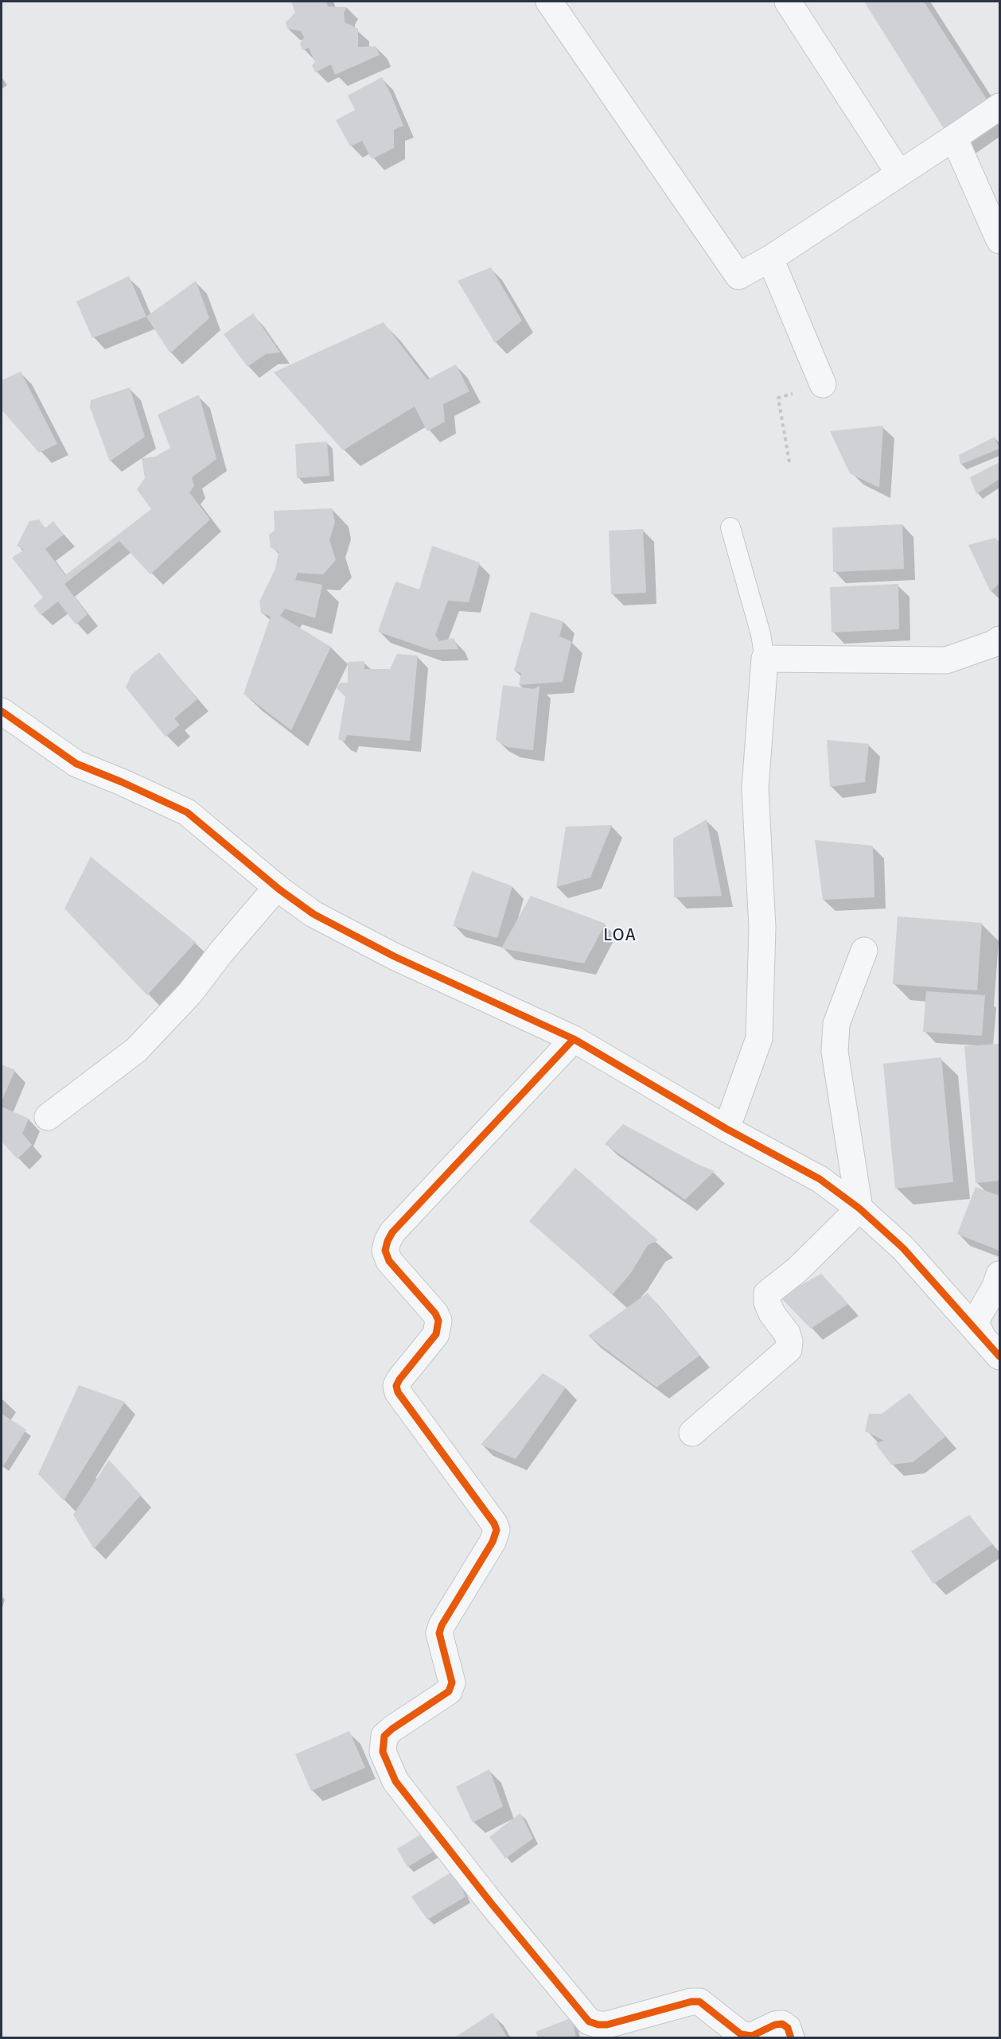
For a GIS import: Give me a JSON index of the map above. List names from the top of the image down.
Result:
{
  "districts": ["LOA"]
}
